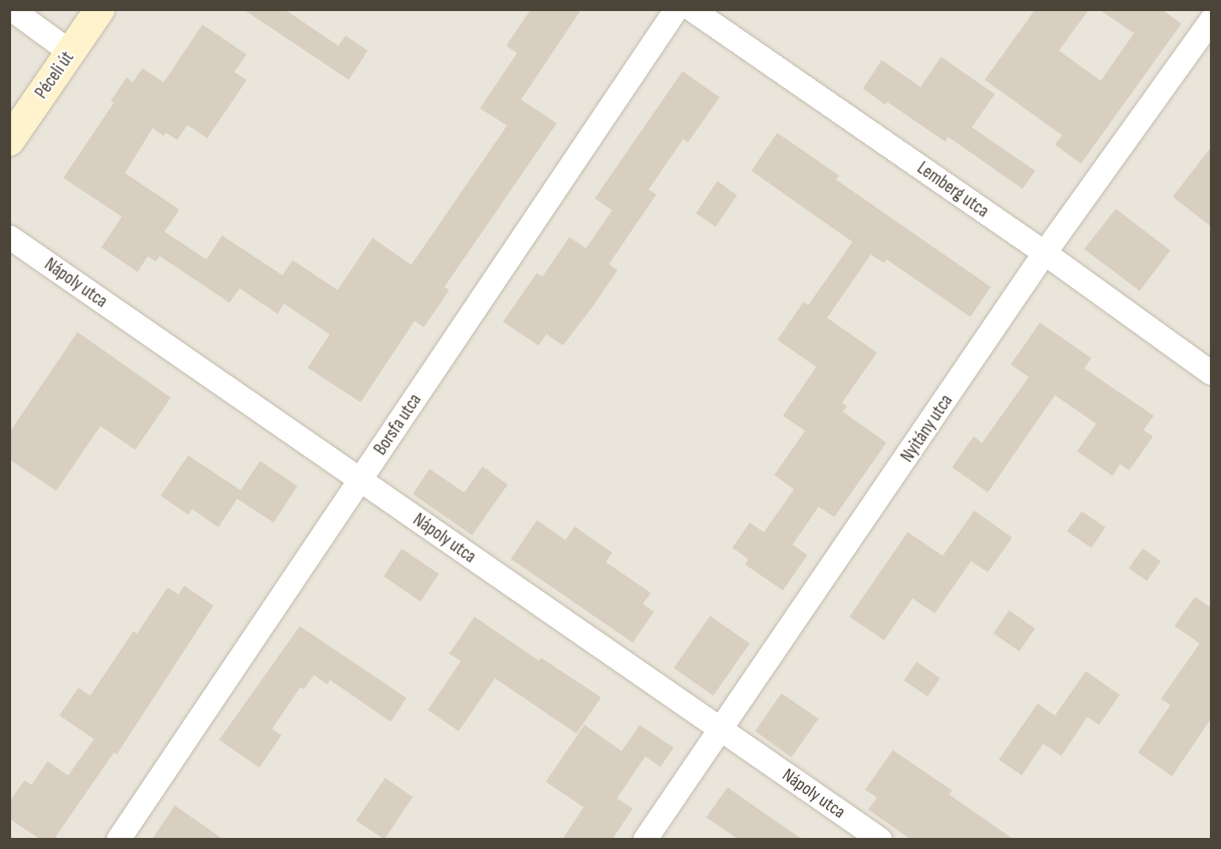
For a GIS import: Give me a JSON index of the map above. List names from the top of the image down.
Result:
{
  "streets": {
    "main road": ["Péceli út"],
    "street": [
      "Lemberg utca",
      "Nápoly utca",
      "Borsfa utca",
      "Nyitány utca"
    ]
  },
  "crossings": [
    ["Lemberg utca", "Nyitány utca"],
    ["Nápoly utca", "Borsfa utca"],
    ["Nápoly utca", "Nyitány utca"]
  ]
}
